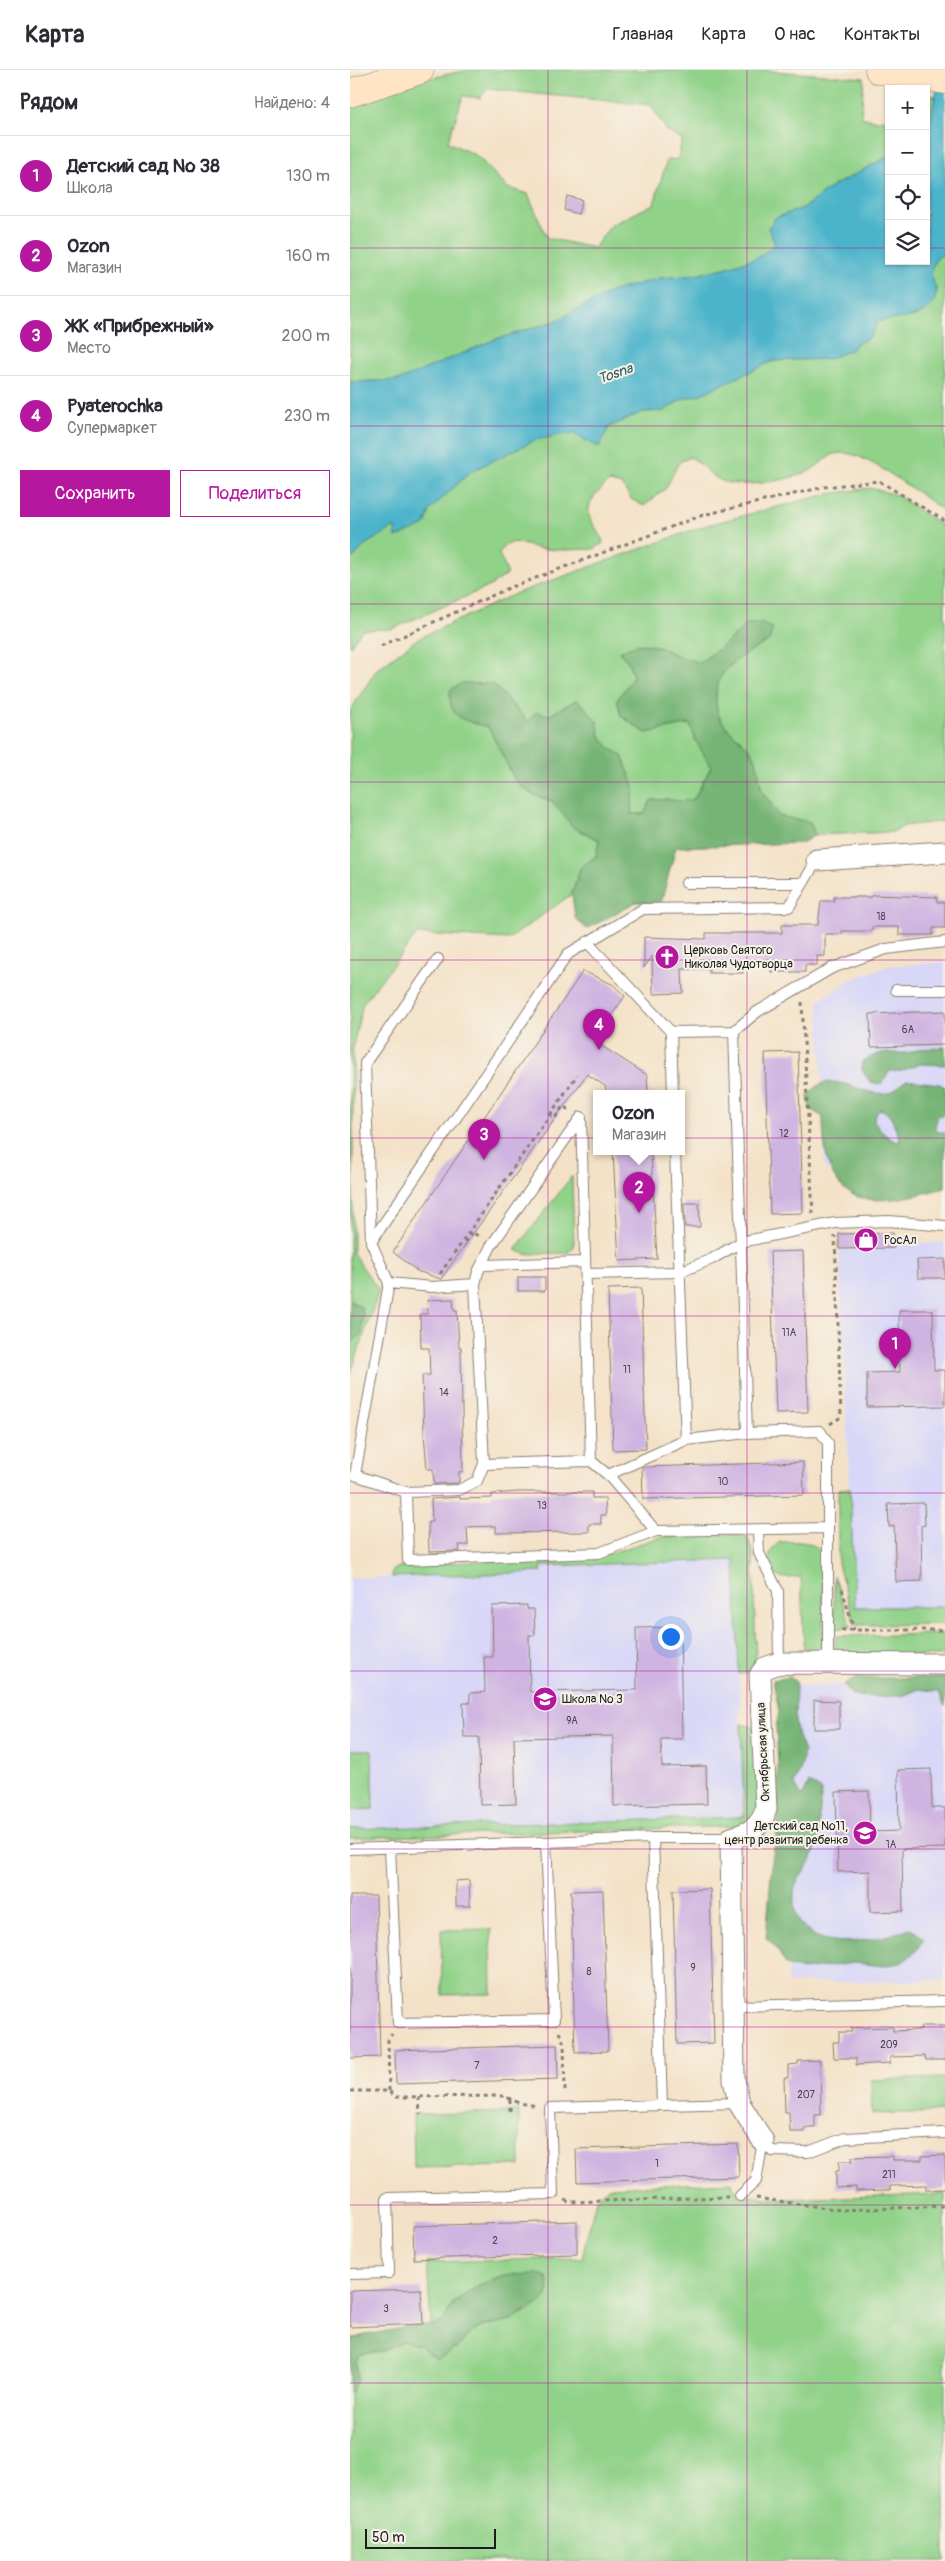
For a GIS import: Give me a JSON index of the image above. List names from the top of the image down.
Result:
{
  "streets": {
    "street": ["Октябрьская улица"]
  },
  "water": ["Tosna"],
  "places": {
    "church": ["Церковь Святого Николая Чудотворца"],
    "shop": ["РосАл"],
    "school or university": ["Школа № 3", "Детский сад №11, центр развития ребенка"]
  },
  "house_numbers": [
    "18",
    "6А",
    "12",
    "11А",
    "11",
    "14",
    "10",
    "13",
    "9А",
    "1А",
    "9",
    "8",
    "209",
    "7",
    "207",
    "1",
    "211",
    "2",
    "3"
  ],
  "scale_bar": "50 m",
  "page": {
    "header": "Карта",
    "nav": [
      "Главная",
      "Карта",
      "О нас",
      "Контакты"
    ],
    "heading": ["Рядом", "Найдено: 4"],
    "map_buttons": ["+", "−"],
    "list": [
      {
        "mark": "1",
        "name": "Детский сад № 38",
        "note": "Школа",
        "value": "130 m"
      },
      {
        "mark": "2",
        "name": "Ozon",
        "note": "Магазин",
        "value": "160 m"
      },
      {
        "mark": "3",
        "name": "ЖК «Прибрежный»",
        "note": "Место",
        "value": "200 m"
      },
      {
        "mark": "4",
        "name": "Pyaterochka",
        "note": "Супермаркет",
        "value": "230 m"
      }
    ],
    "buttons": ["Сохранить", "Поделиться"],
    "pins": [
      "4",
      "3",
      "2",
      "1"
    ],
    "popup": ["Ozon", "Магазин"],
    "scale": "50 m"
  }
}
